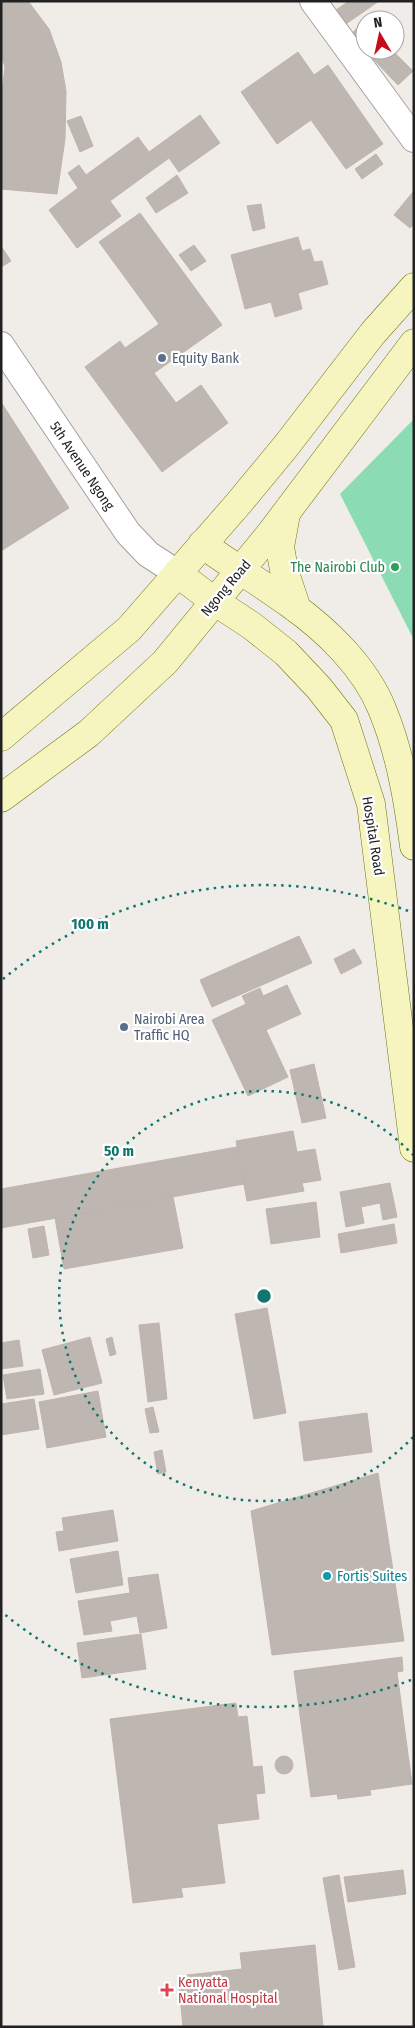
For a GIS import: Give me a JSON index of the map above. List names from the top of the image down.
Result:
{
  "streets": {
    "main road": ["Ngong Road", "Hospital Road"],
    "street": ["5th Avenue Ngong"]
  },
  "crossings": [
    ["5th Avenue Ngong", "Hospital Road"],
    ["Ngong Road", "Hospital Road"]
  ],
  "places": {
    "other": [
      "Equity Bank",
      "The Nairobi Club",
      "Nairobi Area Traffic HQ",
      "Fortis Suites"
    ],
    "health": ["Kenyatta National Hospital"]
  },
  "north": "top",
  "rings": ["100 m", "50 m"]
}
